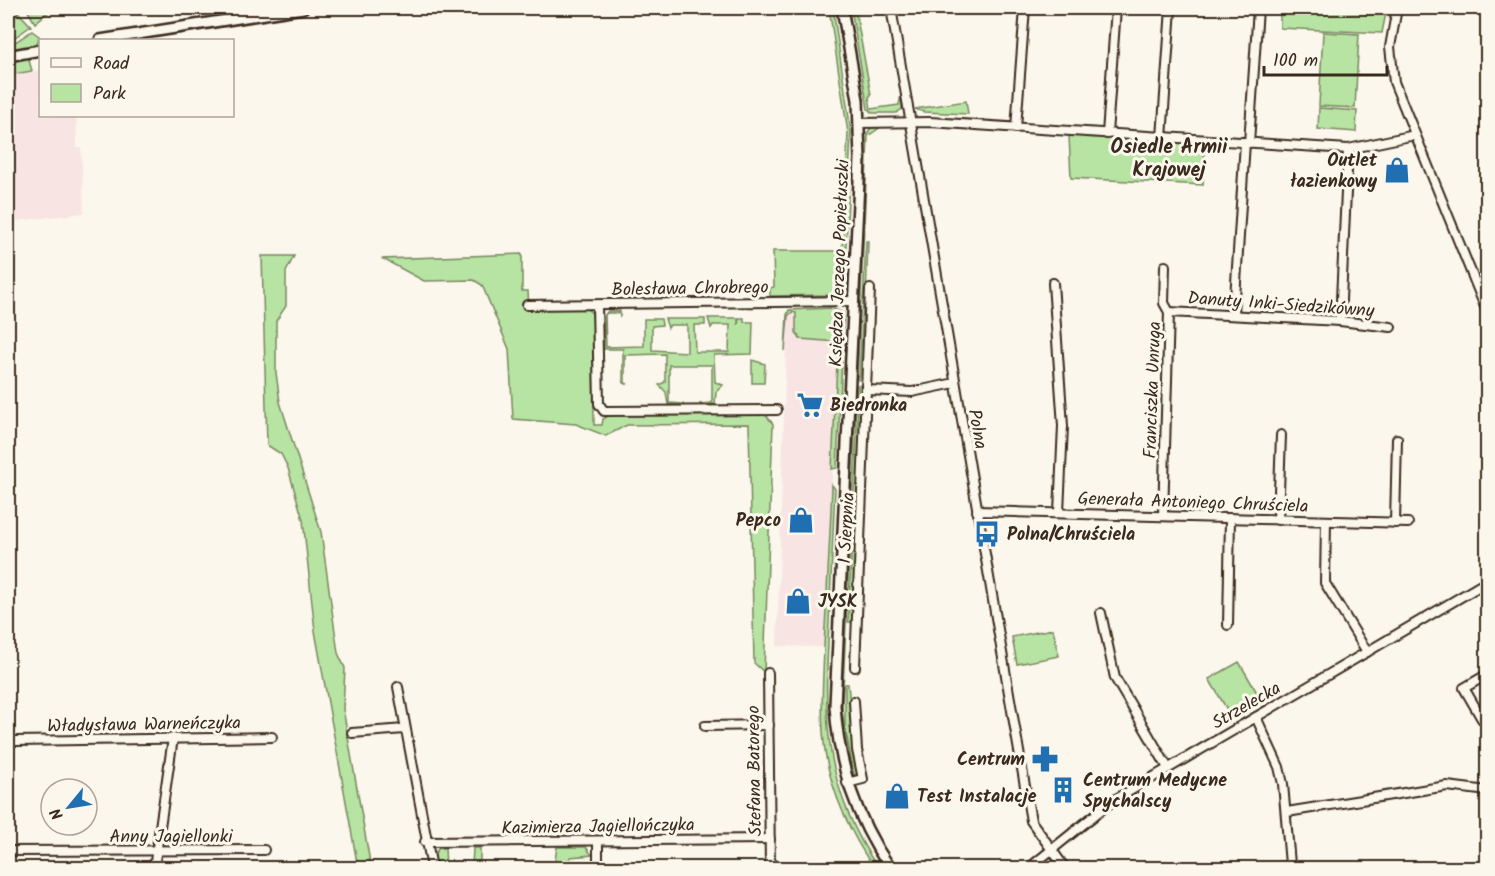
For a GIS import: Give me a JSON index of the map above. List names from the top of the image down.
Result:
{
  "streets": {
    "street": [
      "Księdza Jerzego Popiełuszki",
      "Bolesława Chrobrego",
      "Danuty Inki-Siedzikówny",
      "Franciszka Unruga",
      "Polna",
      "Generała Antoniego Chruściela",
      "1 Sierpnia",
      "Strzelecka",
      "Władysława Warneńczyka",
      "Stefana Batorego",
      "Kazimierza Jagiellończyka",
      "Anny Jagiellonki"
    ]
  },
  "crossings": [
    ["Księdza Jerzego Popiełuszki", "Bolesława Chrobrego"],
    ["Danuty Inki-Siedzikówny", "Franciszka Unruga"],
    ["Franciszka Unruga", "Generała Antoniego Chruściela"],
    ["Polna", "Generała Antoniego Chruściela"],
    ["Polna", "Strzelecka"],
    ["Stefana Batorego", "Kazimierza Jagiellończyka"]
  ],
  "districts": ["Osiedle Armii Krajowej"],
  "places": {
    "shop": [
      "Outlet łazienkowy",
      "Pepco",
      "JYSK",
      "Test Instalacje"
    ],
    "supermarket": ["Biedronka"],
    "bus stop": ["Polna/Chruściela"],
    "pharmacy": ["Centrum"],
    "building": ["Centrum Medycne Spychalscy"]
  },
  "legend": ["Road", "Park"],
  "scale_bar": "100 m",
  "north": "bottom left"
}
